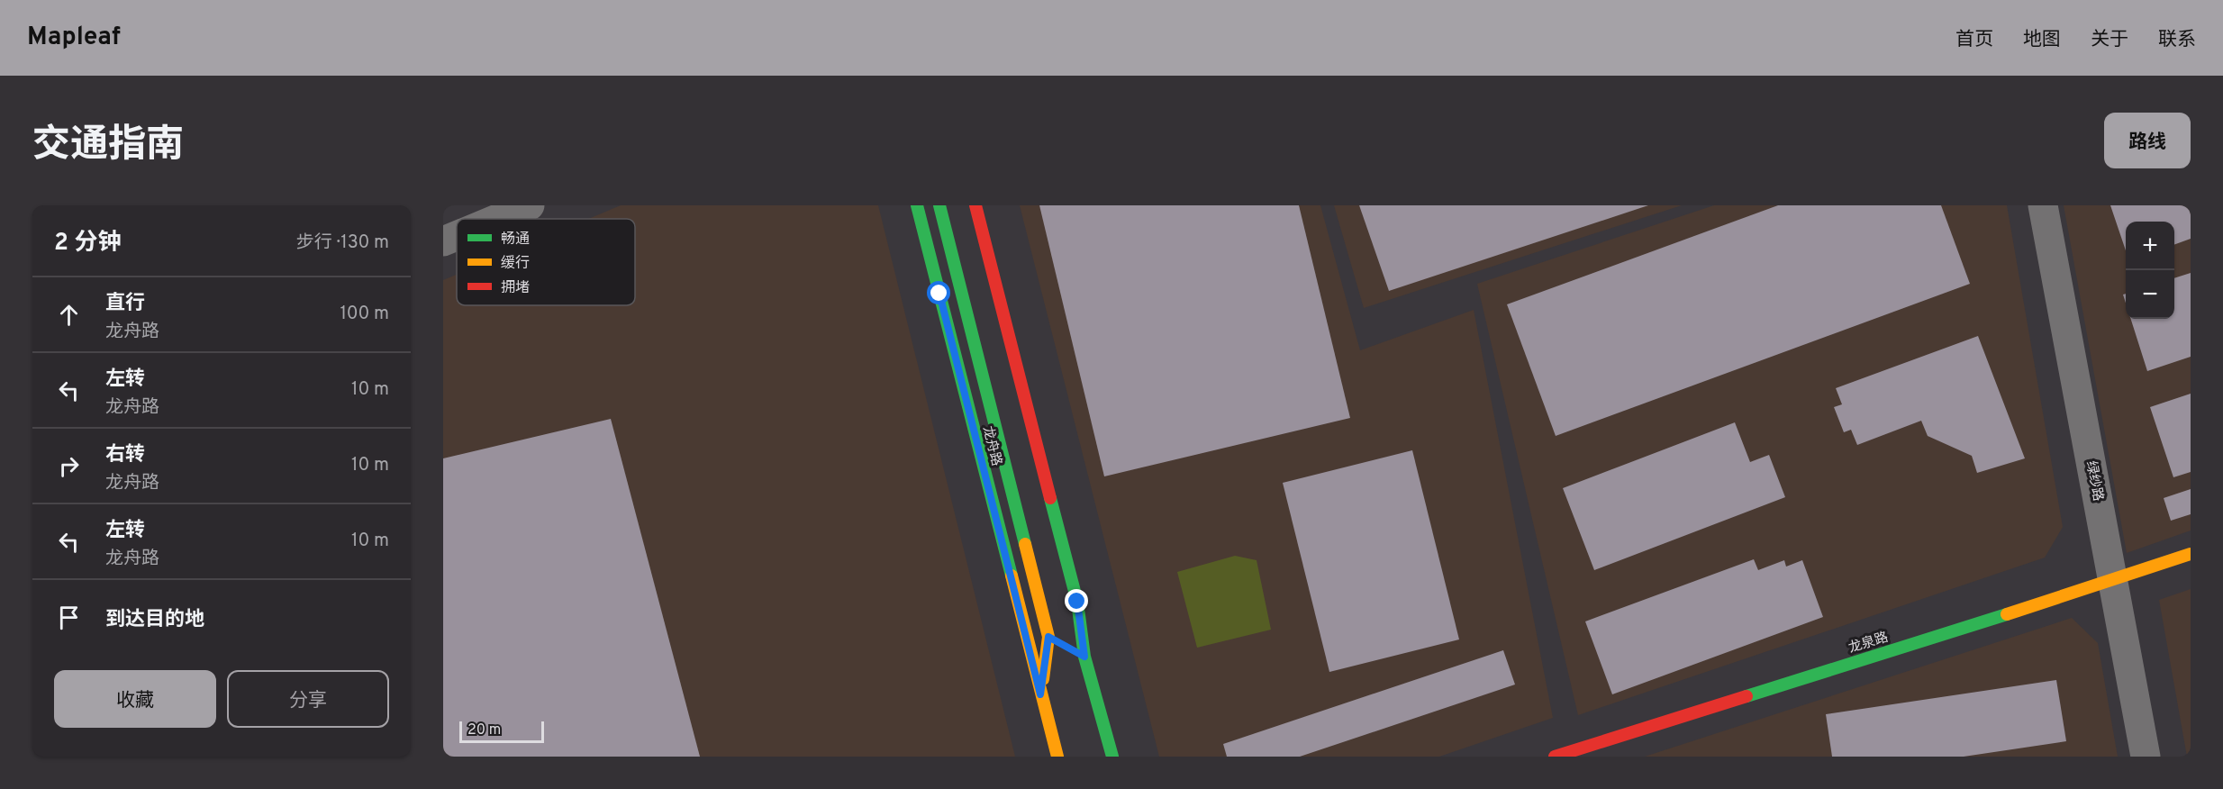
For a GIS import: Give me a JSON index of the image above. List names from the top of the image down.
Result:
{
  "streets": {
    "street": ["龙舟路", "绿纱路", "龙泉路"]
  },
  "crossings": [
    ["绿纱路", "龙泉路"]
  ],
  "legend": ["畅通", "缓行", "拥堵"],
  "scale_bar": "20 m",
  "page": {
    "header": "Mapleaf",
    "nav": [
      "首页",
      "地图",
      "关于",
      "联系"
    ],
    "title": "交通指南",
    "buttons": [
      "路线",
      ["收藏", "分享"]
    ],
    "heading": ["2 分钟", "步行 · 130 m"],
    "map_buttons": ["+", "−"],
    "list": [
      ["直行", "龙舟路", "100 m"],
      ["左转", "龙舟路", "10 m"],
      ["右转", "龙舟路", "10 m"],
      ["左转", "龙舟路", "10 m"],
      "到达目的地"
    ],
    "scale": "20 m"
  }
}
